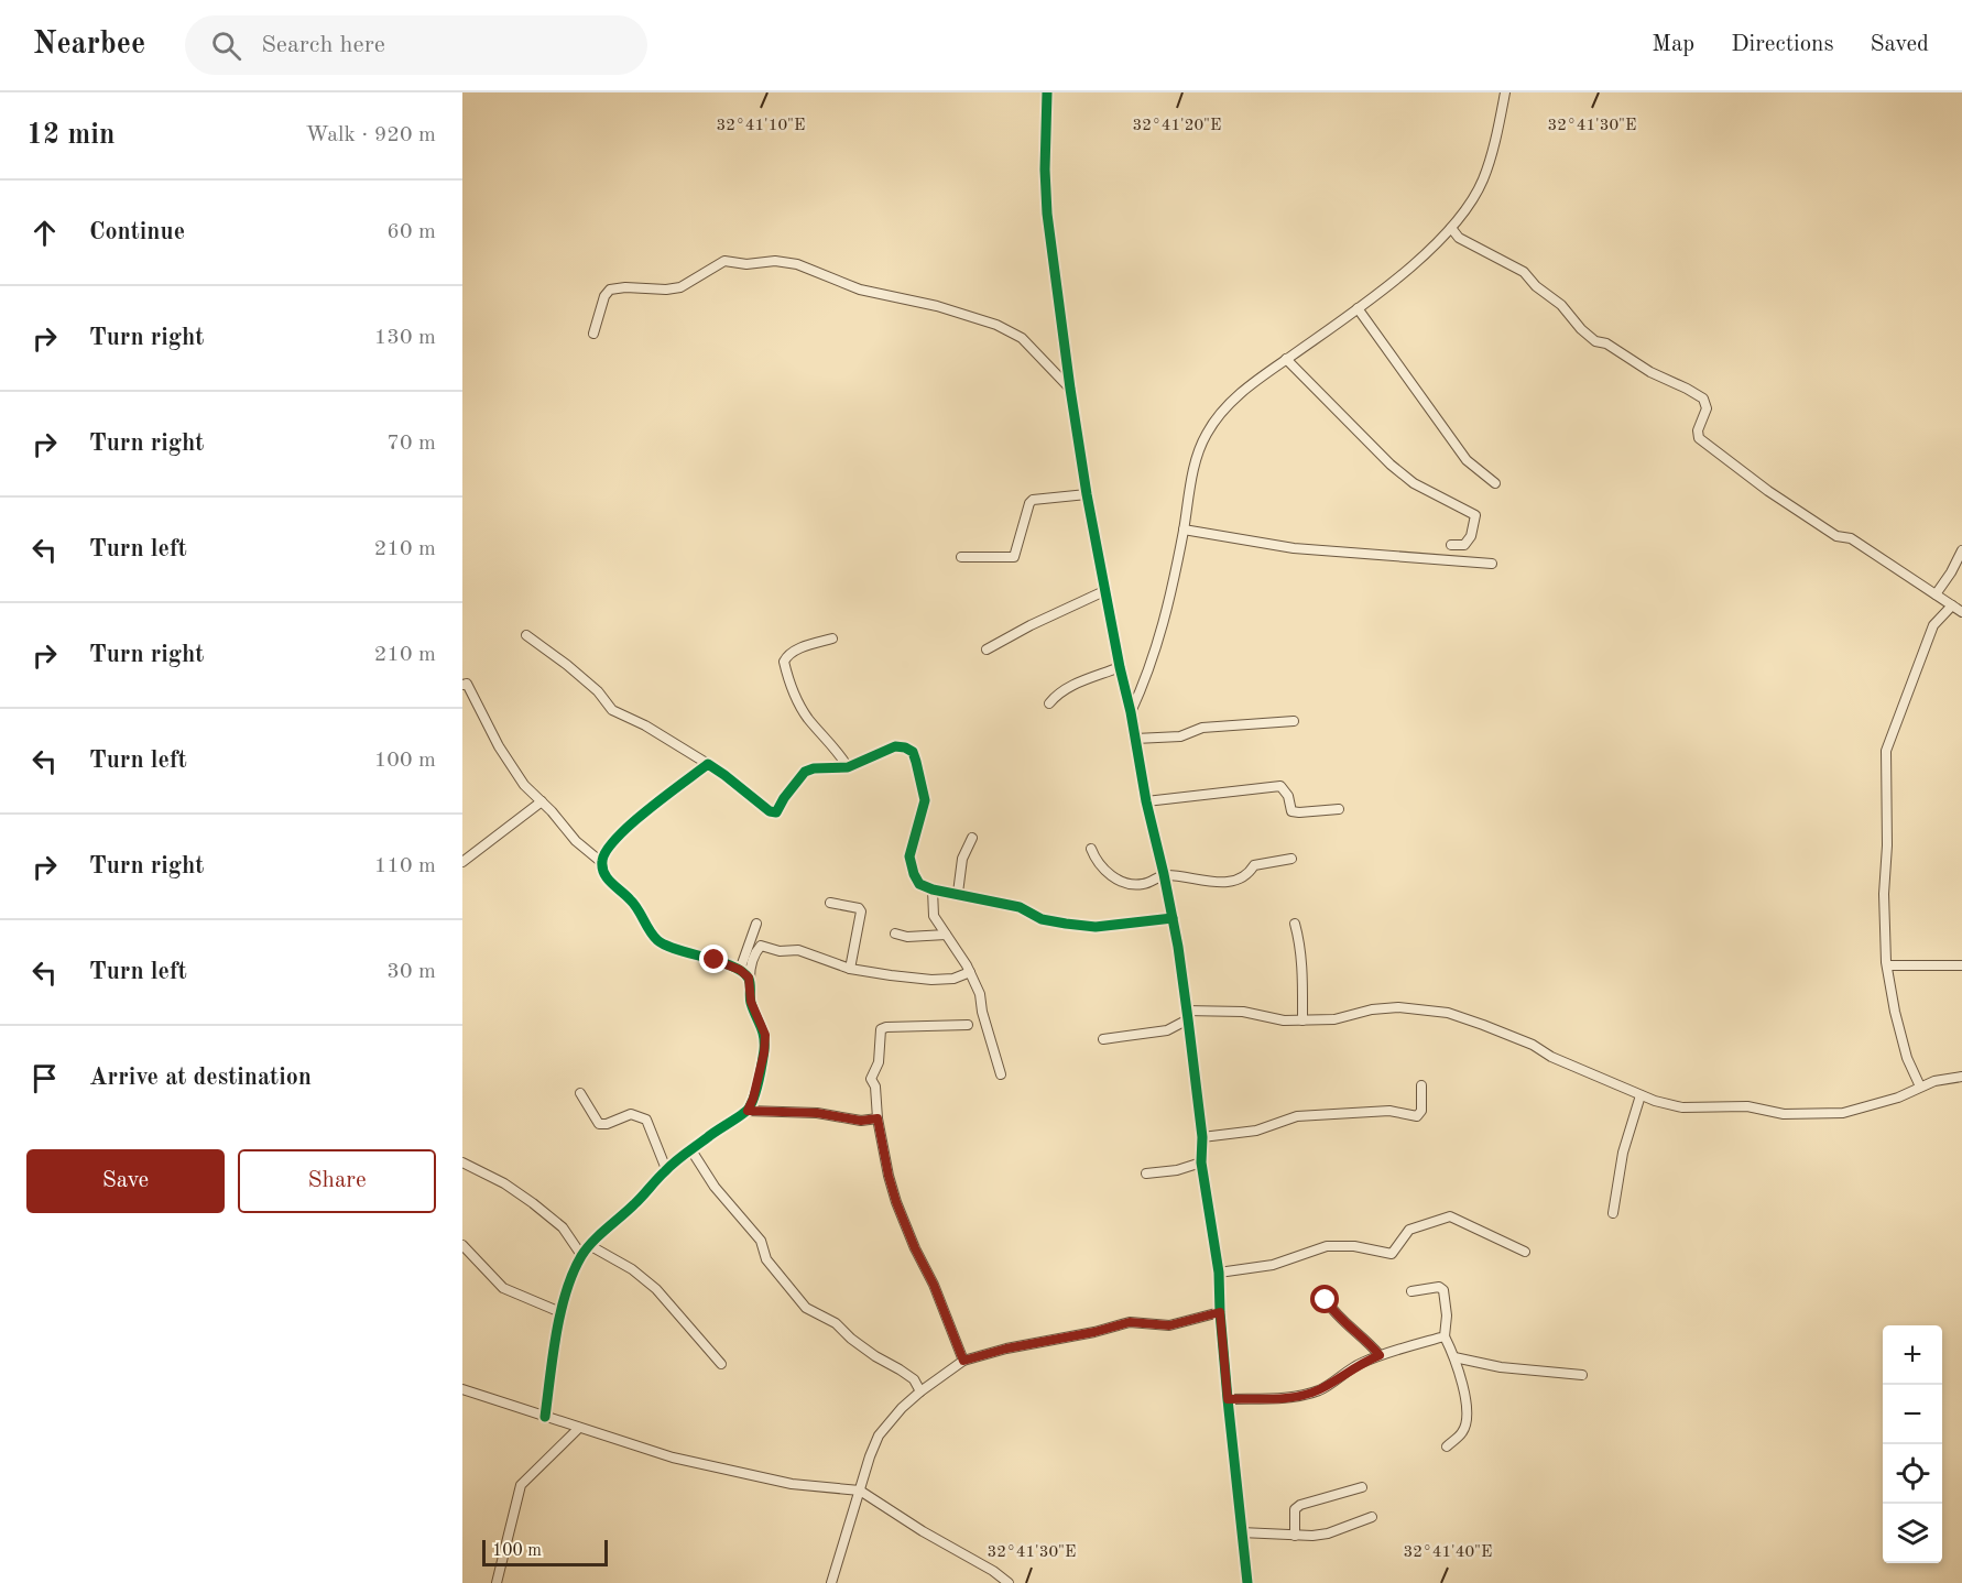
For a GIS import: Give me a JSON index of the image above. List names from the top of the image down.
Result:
{
  "scale_bar": "100 m",
  "page": {
    "header": "Nearbee",
    "search": "Search here",
    "nav": ["Map", "Directions", "Saved"],
    "heading": ["12 min", "Walk · 920 m"],
    "list": [
      ["Continue", "60 m"],
      ["Turn right", "130 m"],
      ["Turn right", "70 m"],
      ["Turn left", "210 m"],
      ["Turn right", "210 m"],
      ["Turn left", "100 m"],
      ["Turn right", "110 m"],
      ["Turn left", "30 m"],
      "Arrive at destination"
    ],
    "buttons": ["Save", "Share"],
    "map_buttons": ["+", "−"],
    "scale": "100 m"
  },
  "coordinates": [
    "32°41'10\"E",
    "32°41'20\"E",
    "32°41'30\"E",
    "32°41'40\"E"
  ]
}
